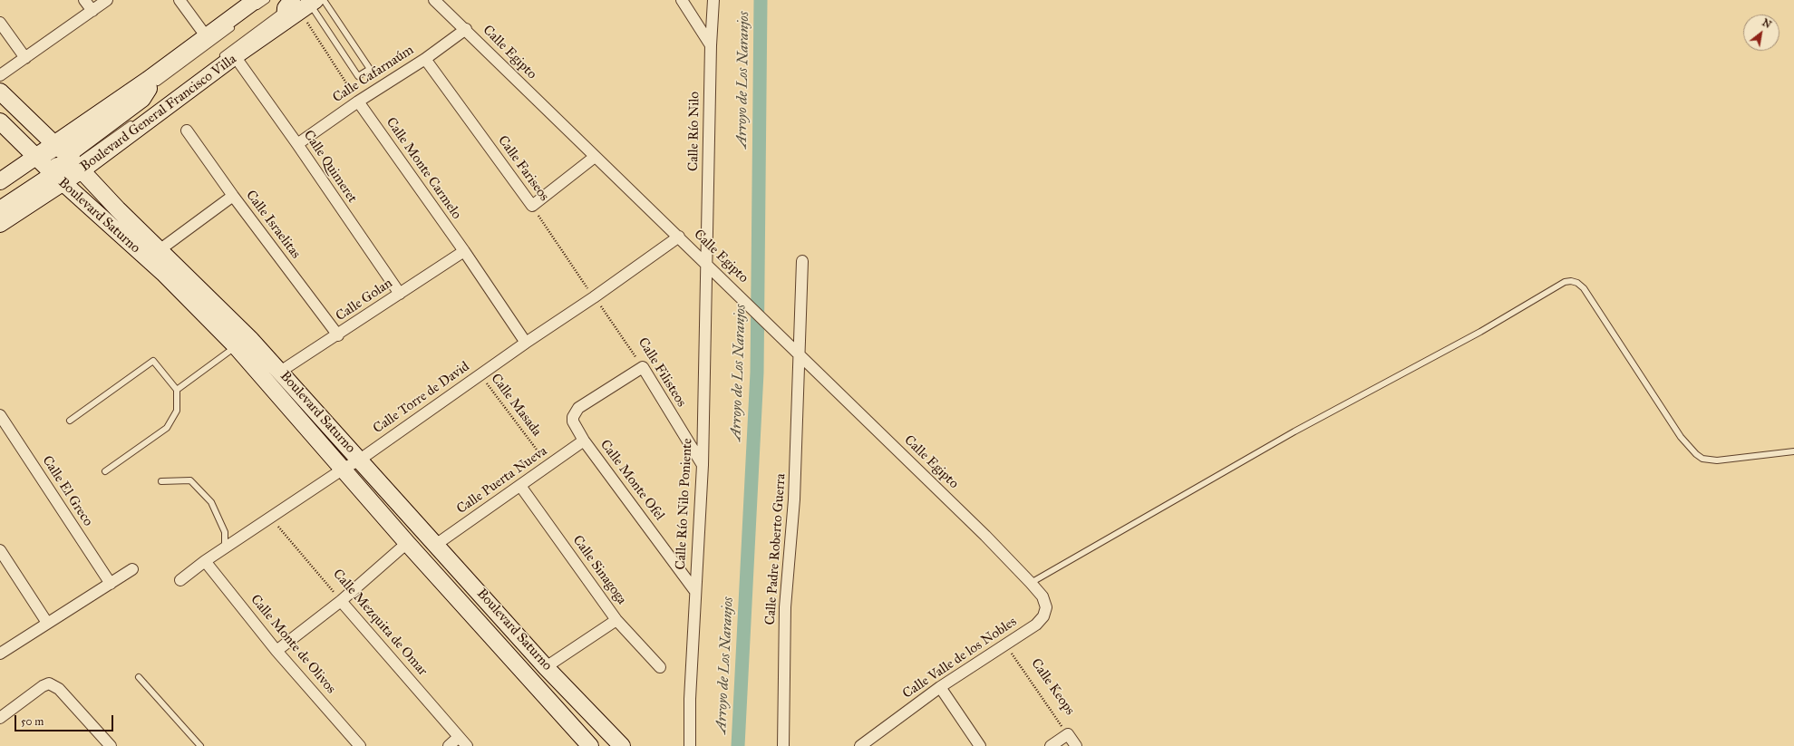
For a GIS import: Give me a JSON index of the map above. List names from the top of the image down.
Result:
{
  "streets": {
    "street": [
      "Calle Egipto",
      "Calle Cafarnaúm",
      "Boulevard General Francisco Villa",
      "Calle Río Nilo",
      "Calle Quimeret",
      "Calle Monte Carmelo",
      "Calle Fariseos",
      "Boulevard Saturno",
      "Calle Israelitas",
      "Calle Golan",
      "Calle Filisteos",
      "Calle Torre de David",
      "Calle Puerta Nueva",
      "Calle Monte Ofel",
      "Calle El Greco",
      "Calle Río Nilo Poniente",
      "Calle Padre Roberto Guerra",
      "Calle Sinagoga",
      "Calle Mezquita de Omar",
      "Calle Monte de Olivos",
      "Calle Valle de los Nobles",
      "Calle Keops"
    ],
    "path": ["Calle Masada"]
  },
  "crossings": [
    ["Calle Egipto", "Calle Cafarnaúm"],
    ["Calle Egipto", "Calle Río Nilo"],
    ["Calle Egipto", "Calle Torre de David"],
    ["Calle Egipto", "Calle Río Nilo Poniente"],
    ["Calle Egipto", "Calle Padre Roberto Guerra"],
    ["Calle Egipto", "Calle Valle de los Nobles"],
    ["Calle Cafarnaúm", "Calle Quimeret"],
    ["Calle Cafarnaúm", "Calle Monte Carmelo"],
    ["Calle Cafarnaúm", "Calle Fariseos"],
    ["Boulevard General Francisco Villa", "Calle Quimeret"],
    ["Boulevard General Francisco Villa", "Boulevard Saturno"],
    ["Calle Río Nilo", "Calle Río Nilo Poniente"],
    ["Calle Quimeret", "Calle Golan"],
    ["Calle Monte Carmelo", "Calle Golan"],
    ["Calle Monte Carmelo", "Calle Torre de David"],
    ["Calle Fariseos", "Calle Filisteos"],
    ["Calle Fariseos", "Calle Torre de David"],
    ["Boulevard Saturno", "Calle Golan"],
    ["Boulevard Saturno", "Calle Torre de David"],
    ["Boulevard Saturno", "Calle Puerta Nueva"],
    ["Calle Israelitas", "Calle Golan"],
    ["Calle Filisteos", "Calle Torre de David"],
    ["Calle Filisteos", "Calle Monte Ofel"],
    ["Calle Filisteos", "Calle Río Nilo Poniente"],
    ["Calle Torre de David", "Calle Masada"],
    ["Calle Torre de David", "Calle Mezquita de Omar"],
    ["Calle Torre de David", "Calle Monte de Olivos"],
    ["Calle Masada", "Calle Puerta Nueva"],
    ["Calle Puerta Nueva", "Calle Monte Ofel"],
    ["Calle Puerta Nueva", "Calle Sinagoga"],
    ["Calle Monte Ofel", "Calle Río Nilo Poniente"],
    ["Calle Valle de los Nobles", "Calle Keops"]
  ],
  "water": ["Arroyo de Los Naranjos"],
  "scale_bar": "50 m",
  "north": "top right"
}
